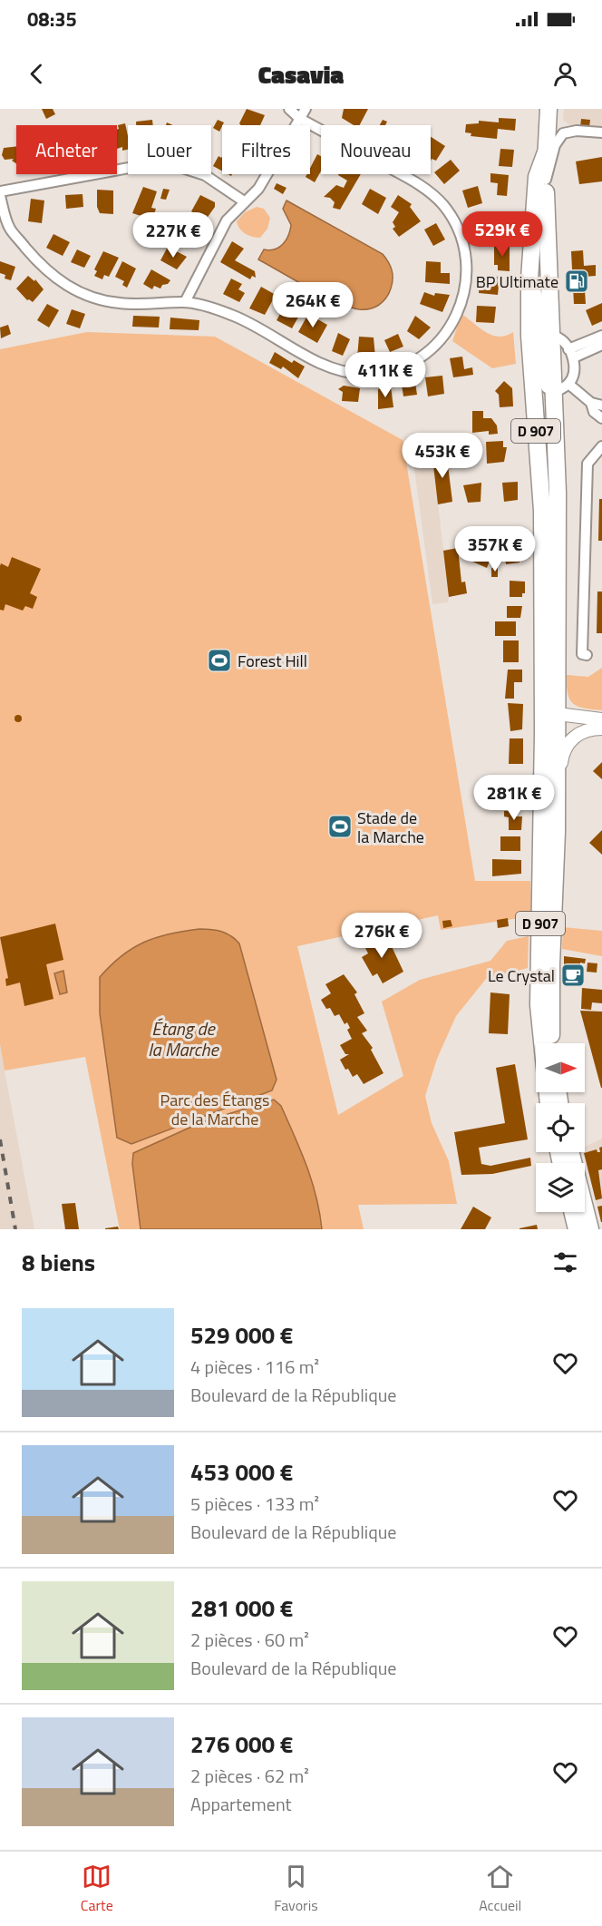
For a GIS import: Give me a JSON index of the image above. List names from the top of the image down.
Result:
{
  "streets": {
    "main road": ["D 907"]
  },
  "water": ["Étang de la Marche"],
  "parks": ["Parc des Étangs de la Marche"],
  "places": {
    "fuel station": ["BP Ultimate"],
    "sports": ["Forest Hill", "Stade de la Marche"],
    "cafe": ["Le Crystal"]
  },
  "north": "right",
  "page": {
    "status": "08:35",
    "header": "Casavia",
    "chip": [
      "Acheter",
      "Louer",
      "Filtres",
      "Nouveau"
    ],
    "price": [
      "529K €",
      "227K €",
      "264K €",
      "411K €",
      "453K €",
      "357K €",
      "281K €",
      "276K €"
    ],
    "heading": "8 biens",
    "list": [
      {
        "name": "529 000 €",
        "note": "4 pièces · 116 m² · Boulevard de la République"
      },
      {
        "name": "453 000 €",
        "note": "5 pièces · 133 m² · Boulevard de la République"
      },
      {
        "name": "281 000 €",
        "note": "2 pièces · 60 m² · Boulevard de la République"
      },
      {
        "name": "276 000 €",
        "note": "2 pièces · 62 m² · Appartement"
      }
    ],
    "tabs": ["Carte", "Favoris", "Accueil"]
  }
}
